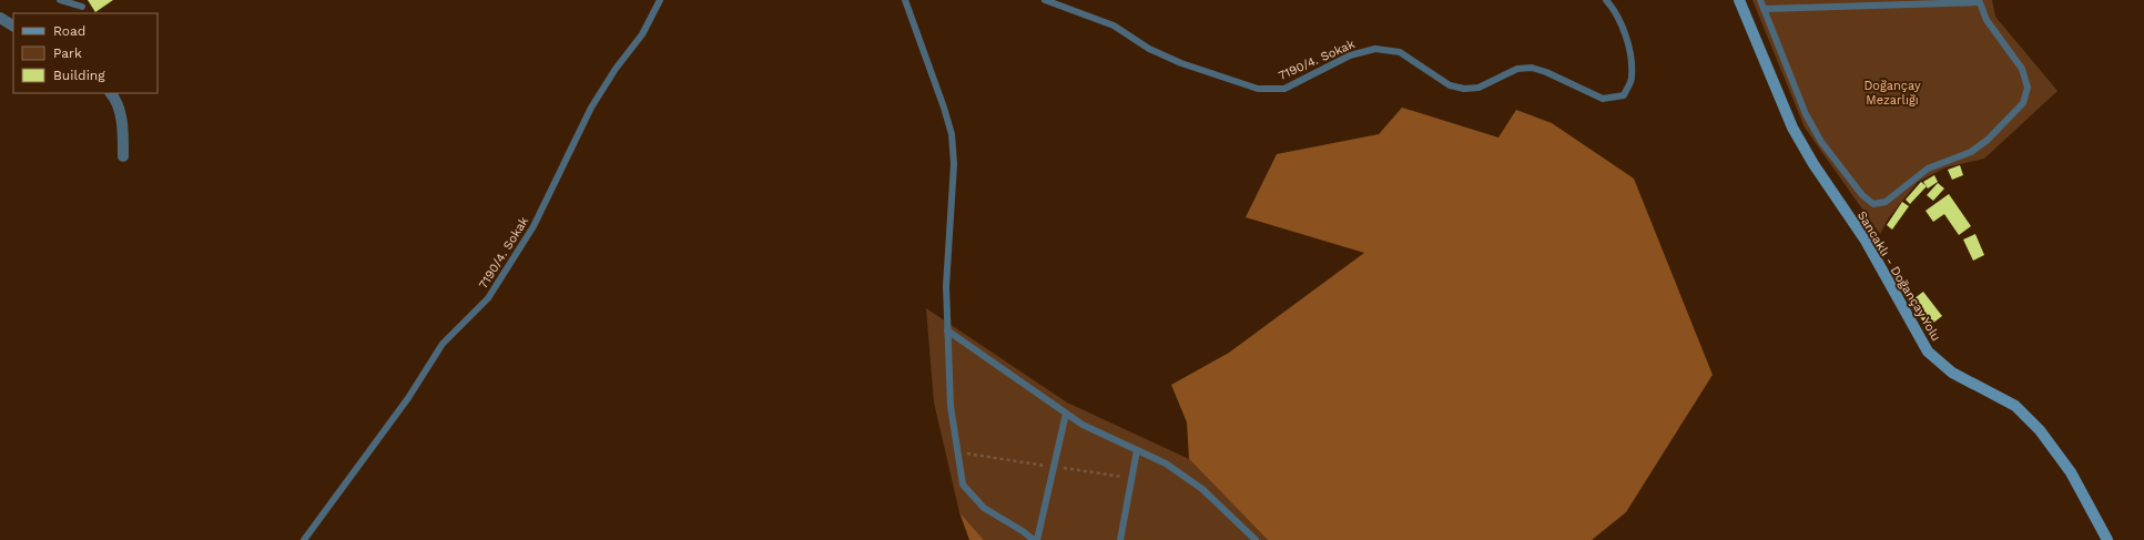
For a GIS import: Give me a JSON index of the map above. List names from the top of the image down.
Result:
{
  "streets": {
    "street": ["Sancaklı - Doğançay Yolu"],
    "lane": ["7190/4. Sokak"]
  },
  "parks": ["Doğançay Mezarlığı"],
  "legend": ["Road", "Park", "Building"]
}
